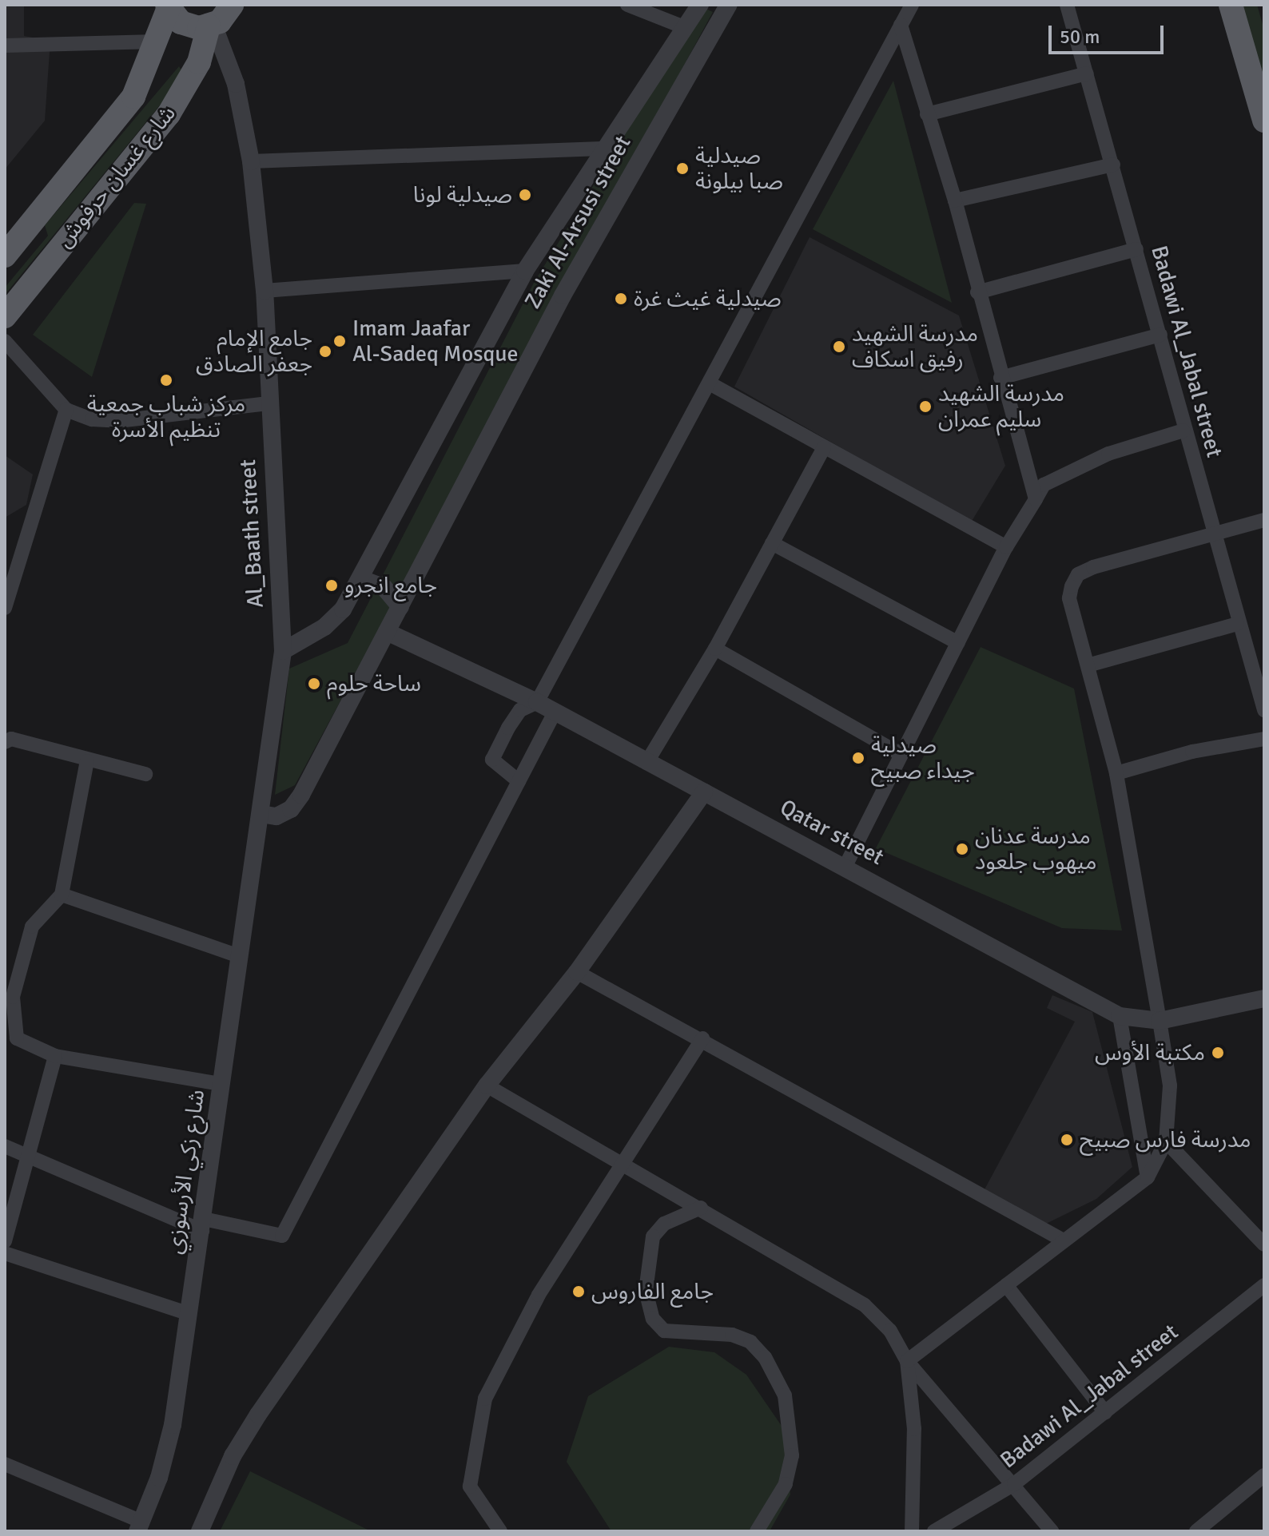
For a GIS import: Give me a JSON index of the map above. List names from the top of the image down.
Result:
{
  "streets": {
    "main road": ["شارع غسان حرفوش"],
    "street": [
      "Zaki Al-Arsusi street",
      "Badawi Al_Jabal street",
      "Al_Baath street",
      "Qatar street",
      "شارع زكي الأرسوزي"
    ]
  },
  "crossings": [
    ["شارع غسان حرفوش", "Al_Baath street"],
    ["Zaki Al-Arsusi street", "Al_Baath street"],
    ["Zaki Al-Arsusi street", "Qatar street"],
    ["Zaki Al-Arsusi street", "شارع زكي الأرسوزي"],
    ["Al_Baath street", "شارع زكي الأرسوزي"]
  ],
  "places": [
    "صيدلية صبا بيلونة",
    "صيدلية لونا",
    "صيدلية غيث غرة",
    "Imam Jaafar Al-Sadeq Mosque",
    "مدرسة الشهيد رفيق اسكاف",
    "جامع الإمام جعفر الصادق",
    "مركز شباب جمعية تنظيم الأسرة",
    "مدرسة الشهيد سليم عمران",
    "جامع انجرو",
    "ساحة حلوم",
    "صيدلية جيداء صبيح",
    "مدرسة عدنان ميهوب جلعود",
    "مكتبة الأوس",
    "مدرسة فارس صبيح",
    "جامع الفاروس"
  ],
  "scale_bar": "50 m"
}
